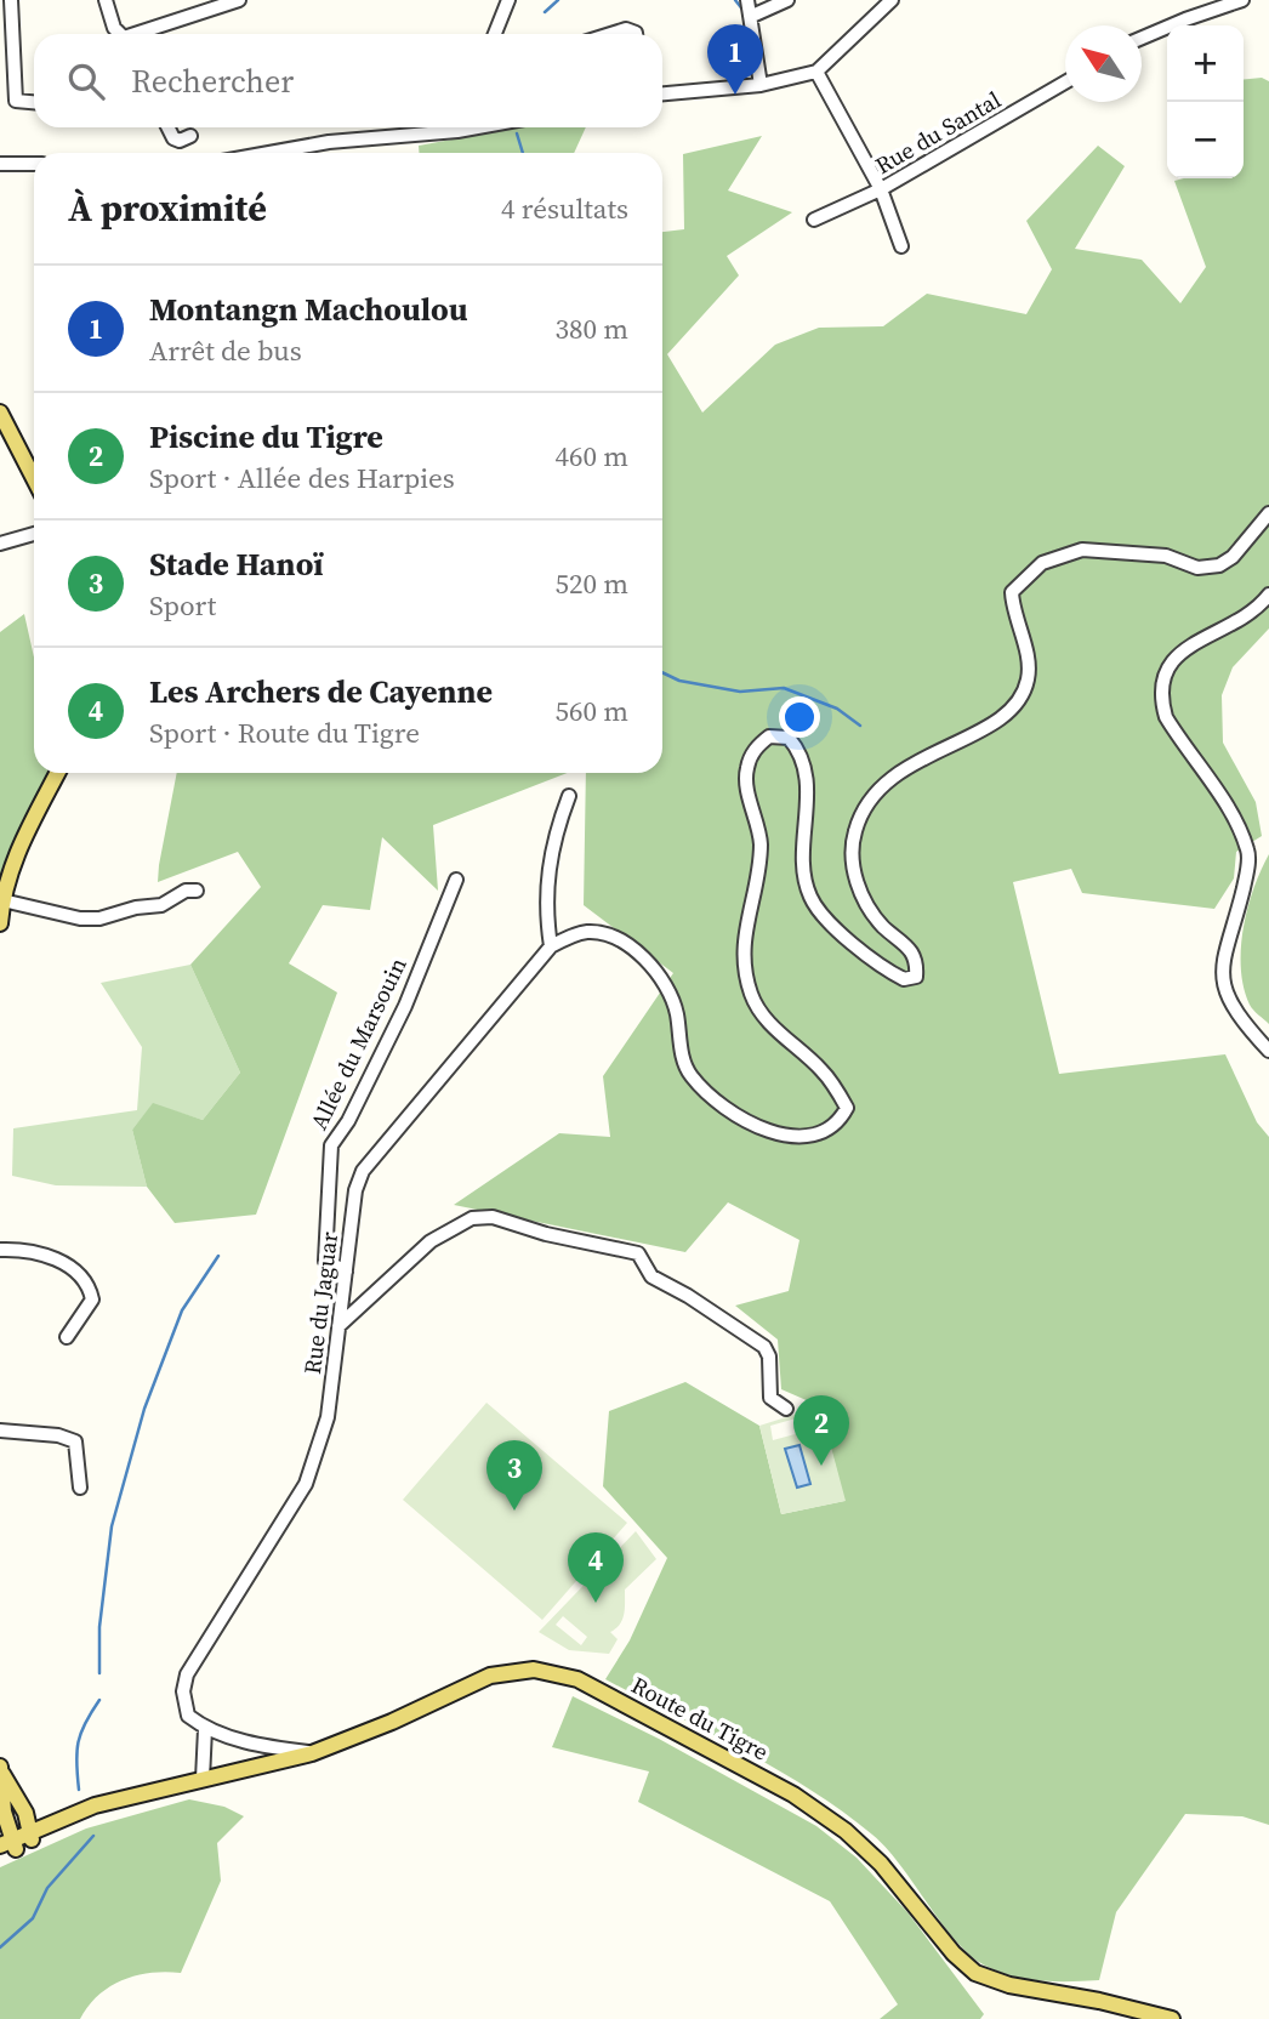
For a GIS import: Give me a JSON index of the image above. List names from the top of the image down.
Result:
{
  "streets": {
    "main road": ["Route du Tigre"],
    "street": ["Rue du Santal", "Allée du Marsouin", "Rue du Jaguar"]
  },
  "crossings": [
    ["Allée du Marsouin", "Rue du Jaguar"]
  ],
  "north": "top left",
  "page": {
    "pins": [
      "1",
      "2",
      "3",
      "4"
    ],
    "map_buttons": ["+", "−"],
    "search": "Rechercher",
    "heading": ["À proximité", "4 résultats"],
    "list": [
      {
        "mark": "1",
        "name": "Montangn Machoulou",
        "note": "Arrêt de bus",
        "value": "380 m"
      },
      {
        "mark": "2",
        "name": "Piscine du Tigre",
        "note": "Sport · Allée des Harpies",
        "value": "460 m"
      },
      {
        "mark": "3",
        "name": "Stade Hanoï",
        "note": "Sport",
        "value": "520 m"
      },
      {
        "mark": "4",
        "name": "Les Archers de Cayenne",
        "note": "Sport · Route du Tigre",
        "value": "560 m"
      }
    ]
  }
}
